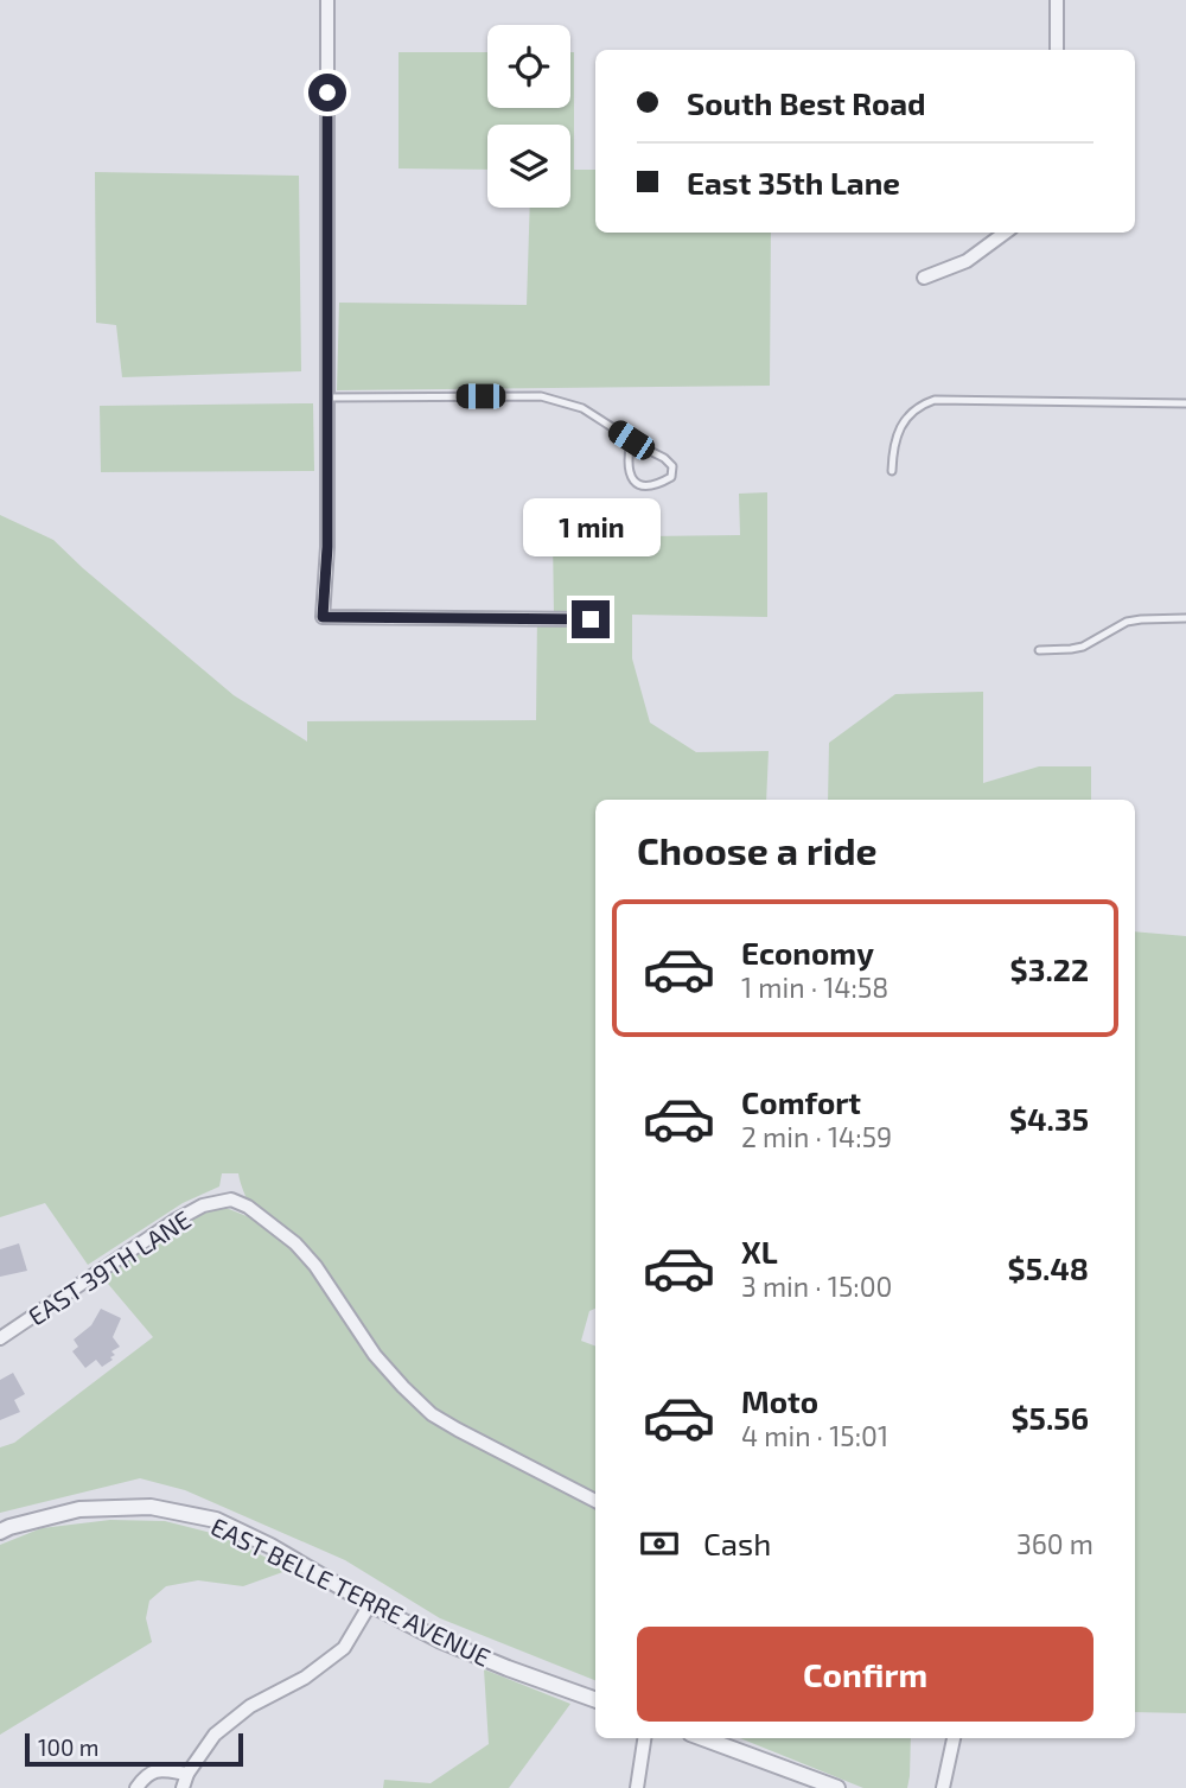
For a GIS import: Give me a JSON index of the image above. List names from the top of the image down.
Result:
{
  "streets": {
    "street": ["EAST 39TH LANE", "EAST BELLE TERRE AVENUE"]
  },
  "scale_bar": "100 m",
  "page": {
    "banner": ["South Best Road", "East 35th Lane"],
    "bubble": "1 min",
    "heading": "Choose a ride",
    "list": [
      {
        "name": "Economy",
        "note": "1 min · 14:58",
        "value": "$3.22"
      },
      {
        "name": "Comfort",
        "note": "2 min · 14:59",
        "value": "$4.35"
      },
      {
        "name": "XL",
        "note": "3 min · 15:00",
        "value": "$5.48"
      },
      {
        "name": "Moto",
        "note": "4 min · 15:01",
        "value": "$5.56"
      }
    ],
    "pay": ["Cash", "360 m"],
    "buttons": "Confirm",
    "scale": "100 m"
  }
}
